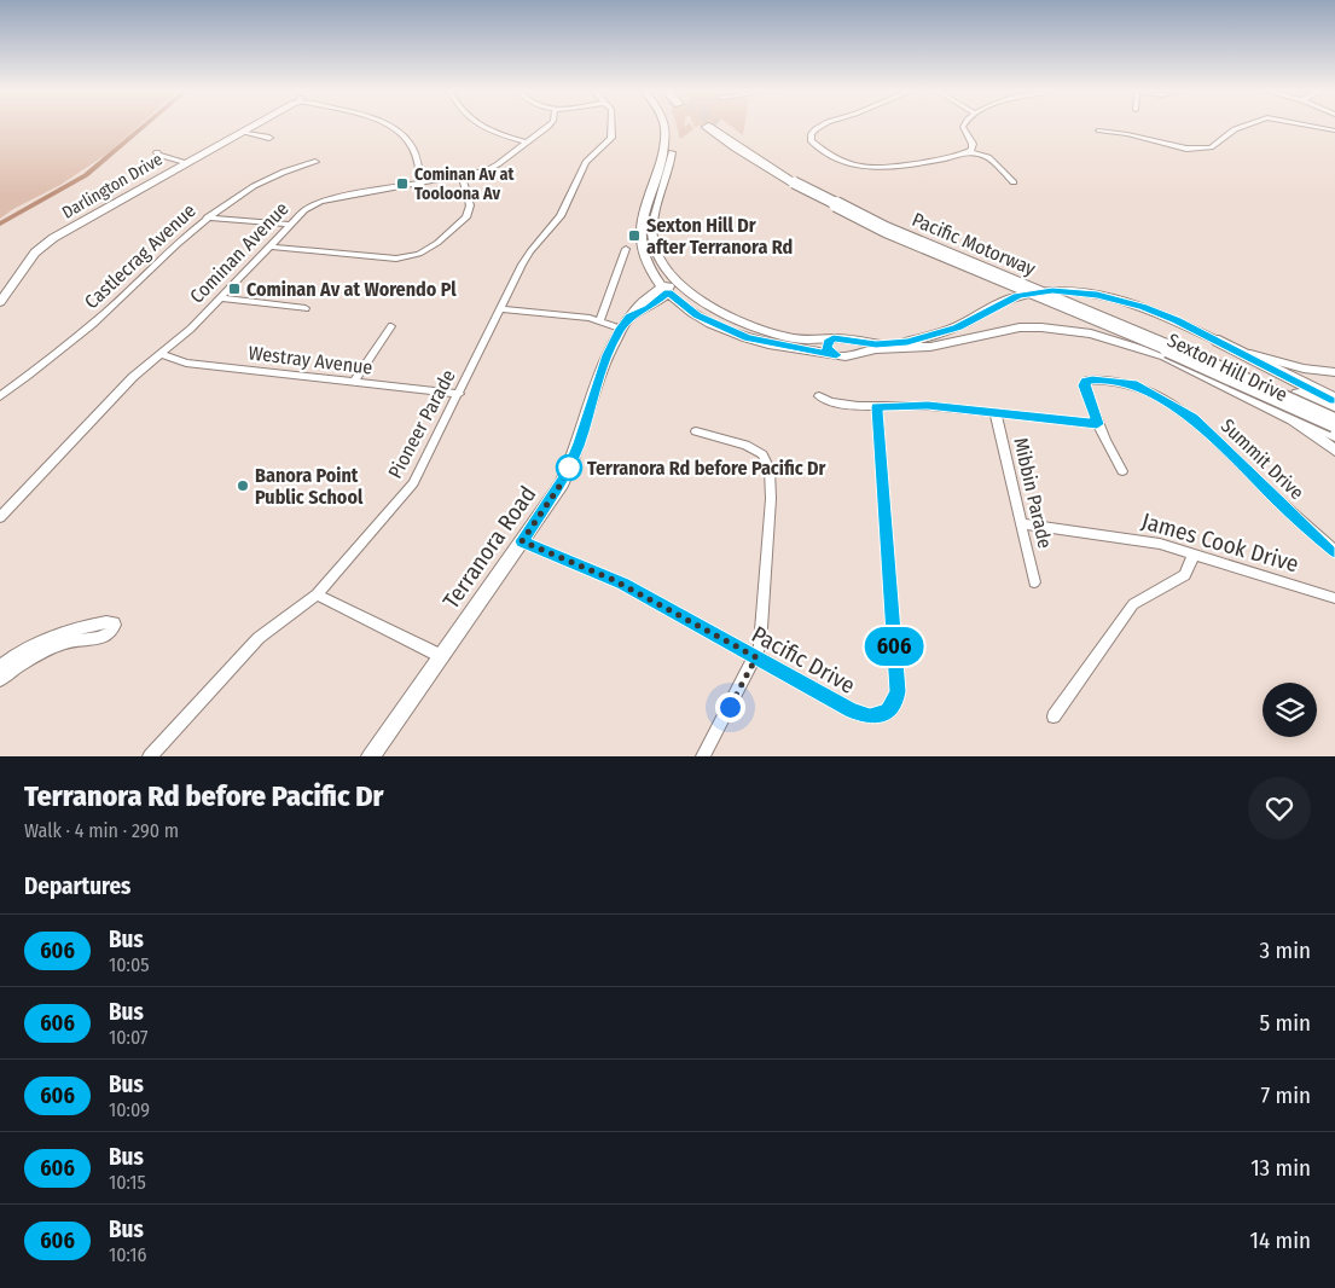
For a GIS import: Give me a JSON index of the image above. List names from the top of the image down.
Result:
{
  "streets": {
    "highway": ["Pacific Motorway"],
    "street": [
      "Darlington Drive",
      "Cominan Avenue",
      "Castlecrag Avenue",
      "Westray Avenue",
      "Sexton Hill Drive",
      "Pioneer Parade",
      "Summit Drive",
      "Mibbin Parade",
      "James Cook Drive",
      "Terranora Road",
      "Pacific Drive"
    ]
  },
  "crossings": [
    ["Cominan Avenue", "Westray Avenue"],
    ["Westray Avenue", "Pioneer Parade"],
    ["Sexton Hill Drive", "Terranora Road"],
    ["Mibbin Parade", "James Cook Drive"],
    ["Terranora Road", "Pacific Drive"]
  ],
  "places": {
    "transit": ["Cominan Av at Tooloona Av", "Sexton Hill Dr after Terranora Rd", "Cominan Av at Worendo Pl"],
    "other": ["Terranora Rd before Pacific Dr", "Banora Point Public School"]
  },
  "lines": ["bus line 606"],
  "page": {
    "on_map": "606",
    "heading": [
      ["Terranora Rd before Pacific Dr", "Walk · 4 min · 290 m"],
      "Departures"
    ],
    "list": [
      {
        "mark": "606",
        "name": "Bus",
        "note": "10:05",
        "value": "3 min"
      },
      {
        "mark": "606",
        "name": "Bus",
        "note": "10:07",
        "value": "5 min"
      },
      {
        "mark": "606",
        "name": "Bus",
        "note": "10:09",
        "value": "7 min"
      },
      {
        "mark": "606",
        "name": "Bus",
        "note": "10:15",
        "value": "13 min"
      },
      {
        "mark": "606",
        "name": "Bus",
        "note": "10:16",
        "value": "14 min"
      }
    ]
  }
}
